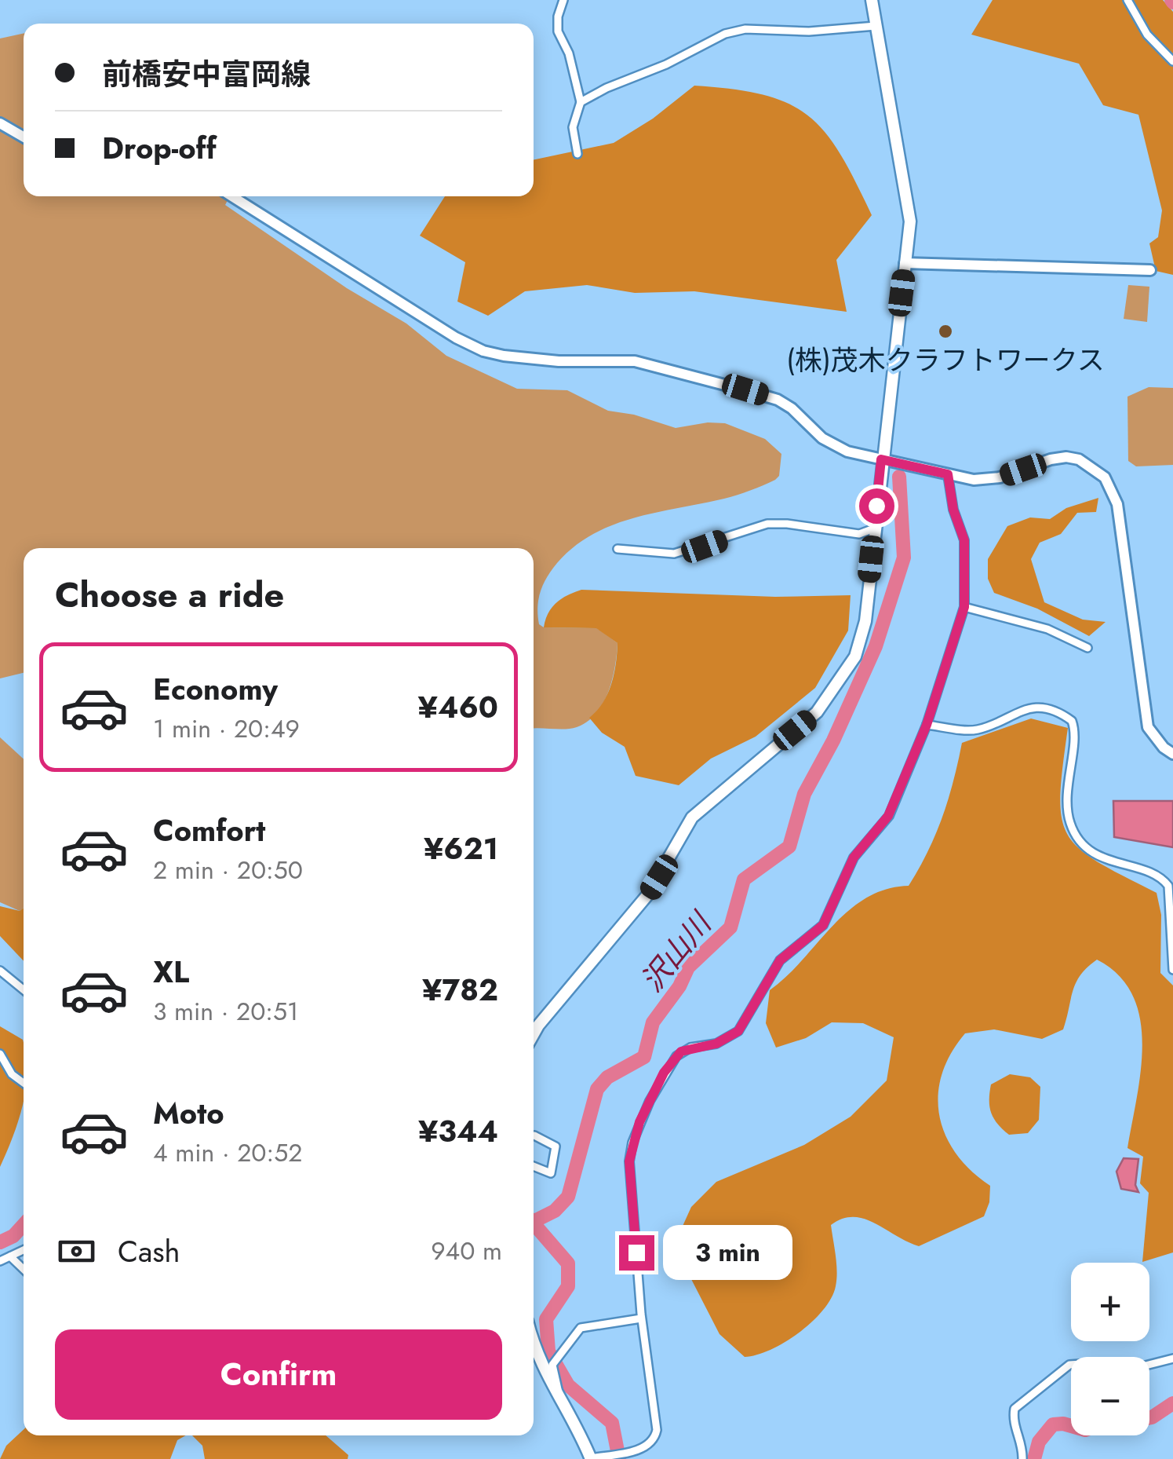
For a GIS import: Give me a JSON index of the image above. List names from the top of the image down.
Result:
{
  "water": ["沢山川"],
  "places": ["(株)茂木クラフトワークス"],
  "page": {
    "banner": ["前橋安中富岡線", "Drop-off"],
    "heading": "Choose a ride",
    "list": [
      {
        "name": "Economy",
        "note": "1 min · 20:49",
        "value": "¥460"
      },
      {
        "name": "Comfort",
        "note": "2 min · 20:50",
        "value": "¥621"
      },
      {
        "name": "XL",
        "note": "3 min · 20:51",
        "value": "¥782"
      },
      {
        "name": "Moto",
        "note": "4 min · 20:52",
        "value": "¥344"
      }
    ],
    "pay": ["Cash", "940 m"],
    "bubble": "3 min",
    "map_buttons": ["+", "−"],
    "buttons": "Confirm"
  }
}
